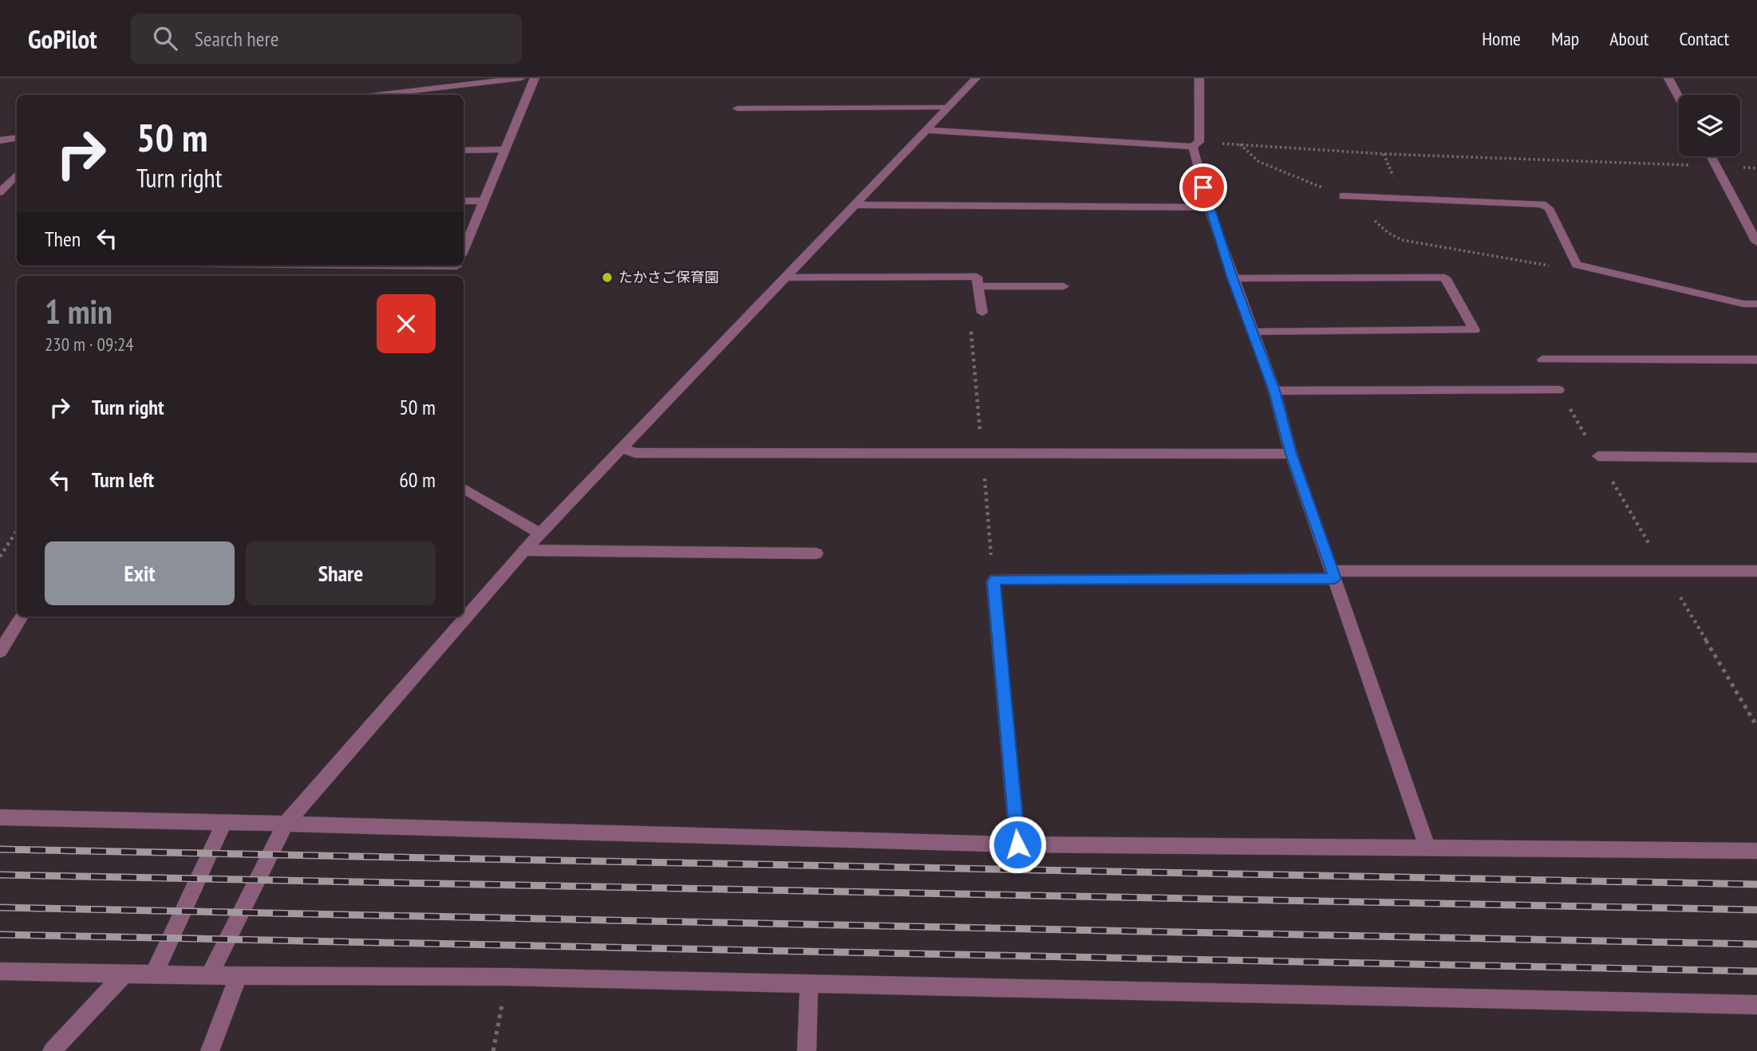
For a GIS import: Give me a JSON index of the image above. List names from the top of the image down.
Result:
{
  "places": ["たかさご保育園"],
  "page": {
    "header": "GoPilot",
    "search": "Search here",
    "nav": [
      "Home",
      "Map",
      "About",
      "Contact"
    ],
    "turn": ["50 m", "Turn right"],
    "then": "Then",
    "heading": ["1 min", "230 m · 09:24"],
    "list": [
      {
        "name": "Turn right",
        "value": "50 m"
      },
      {
        "name": "Turn left",
        "value": "60 m"
      }
    ],
    "buttons": ["Exit", "Share"]
  }
}
